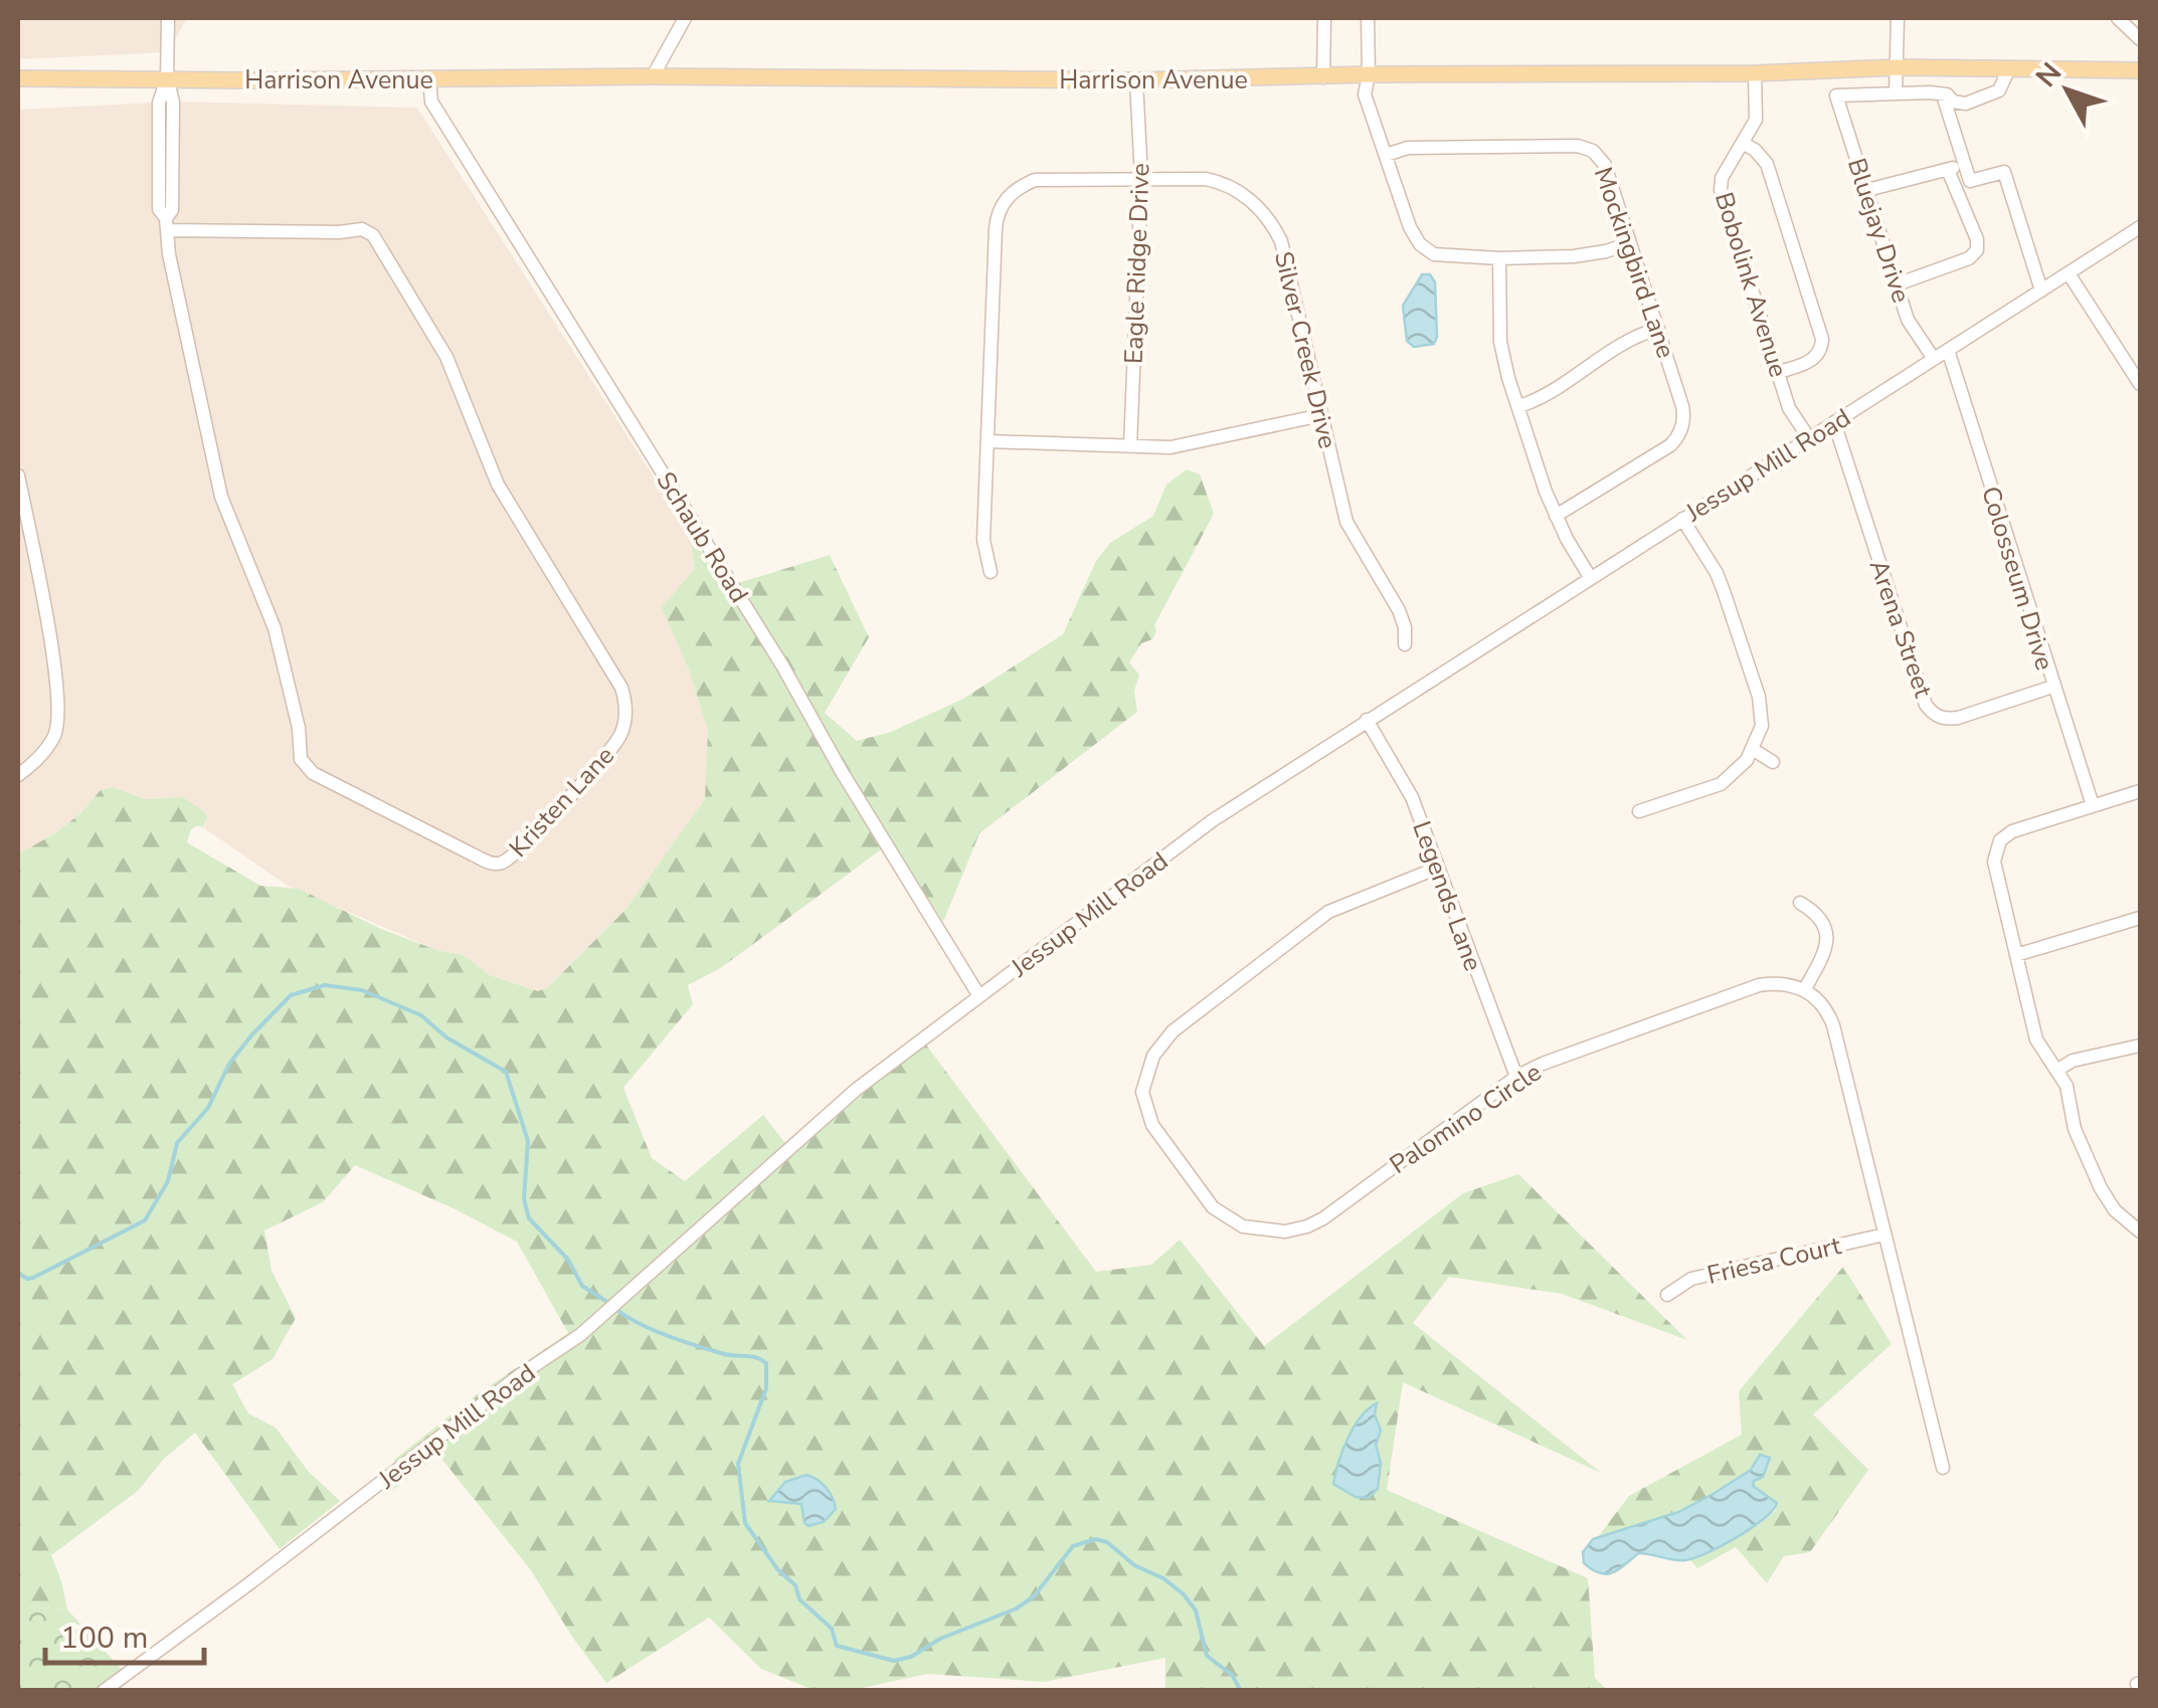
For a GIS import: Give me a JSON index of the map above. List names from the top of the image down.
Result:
{
  "streets": {
    "main road": ["Harrison Avenue"],
    "street": [
      "Bluejay Drive",
      "Mockingbird Lane",
      "Eagle Ridge Drive",
      "Bobolink Avenue",
      "Silver Creek Drive",
      "Jessup Mill Road",
      "Schaub Road",
      "Colosseum Drive",
      "Arena Street",
      "Kristen Lane",
      "Legends Lane",
      "Palomino Circle",
      "Friesa Court"
    ]
  },
  "crossings": [
    ["Harrison Avenue", "Eagle Ridge Drive"],
    ["Harrison Avenue", "Bobolink Avenue"],
    ["Harrison Avenue", "Schaub Road"],
    ["Harrison Avenue", "Kristen Lane"],
    ["Bluejay Drive", "Jessup Mill Road"],
    ["Eagle Ridge Drive", "Silver Creek Drive"],
    ["Bobolink Avenue", "Jessup Mill Road"],
    ["Jessup Mill Road", "Schaub Road"],
    ["Jessup Mill Road", "Colosseum Drive"],
    ["Jessup Mill Road", "Arena Street"],
    ["Jessup Mill Road", "Legends Lane"],
    ["Colosseum Drive", "Arena Street"],
    ["Legends Lane", "Palomino Circle"]
  ],
  "scale_bar": "100 m",
  "north": "top left"
}
